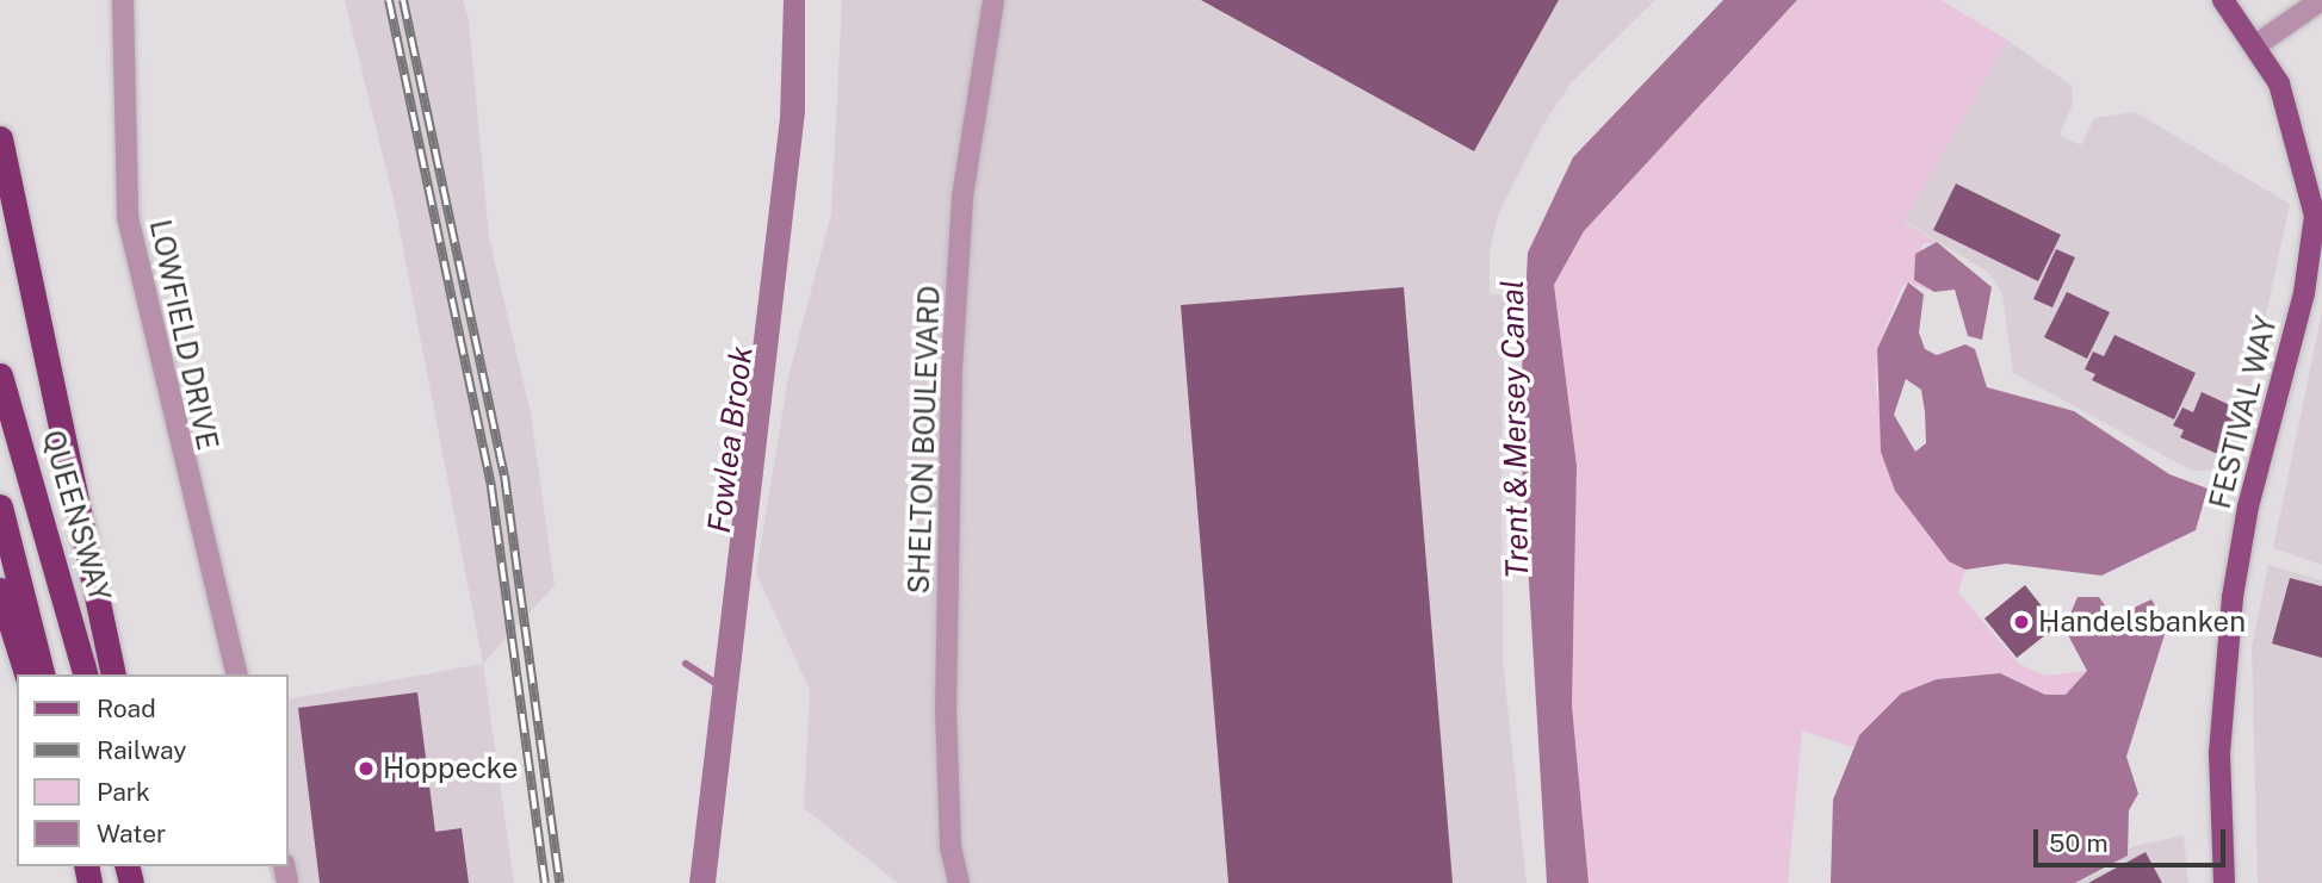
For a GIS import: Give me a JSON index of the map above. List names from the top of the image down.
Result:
{
  "streets": {
    "highway": ["QUEENSWAY"],
    "main road": ["FESTIVAL WAY"],
    "street": ["LOWFIELD DRIVE", "SHELTON BOULEVARD"]
  },
  "water": ["Trent & Mersey Canal", "Fowlea Brook"],
  "places": ["Handelsbanken", "Hoppecke"],
  "legend": [
    "Road",
    "Railway",
    "Park",
    "Water"
  ],
  "scale_bar": "50 m"
}
